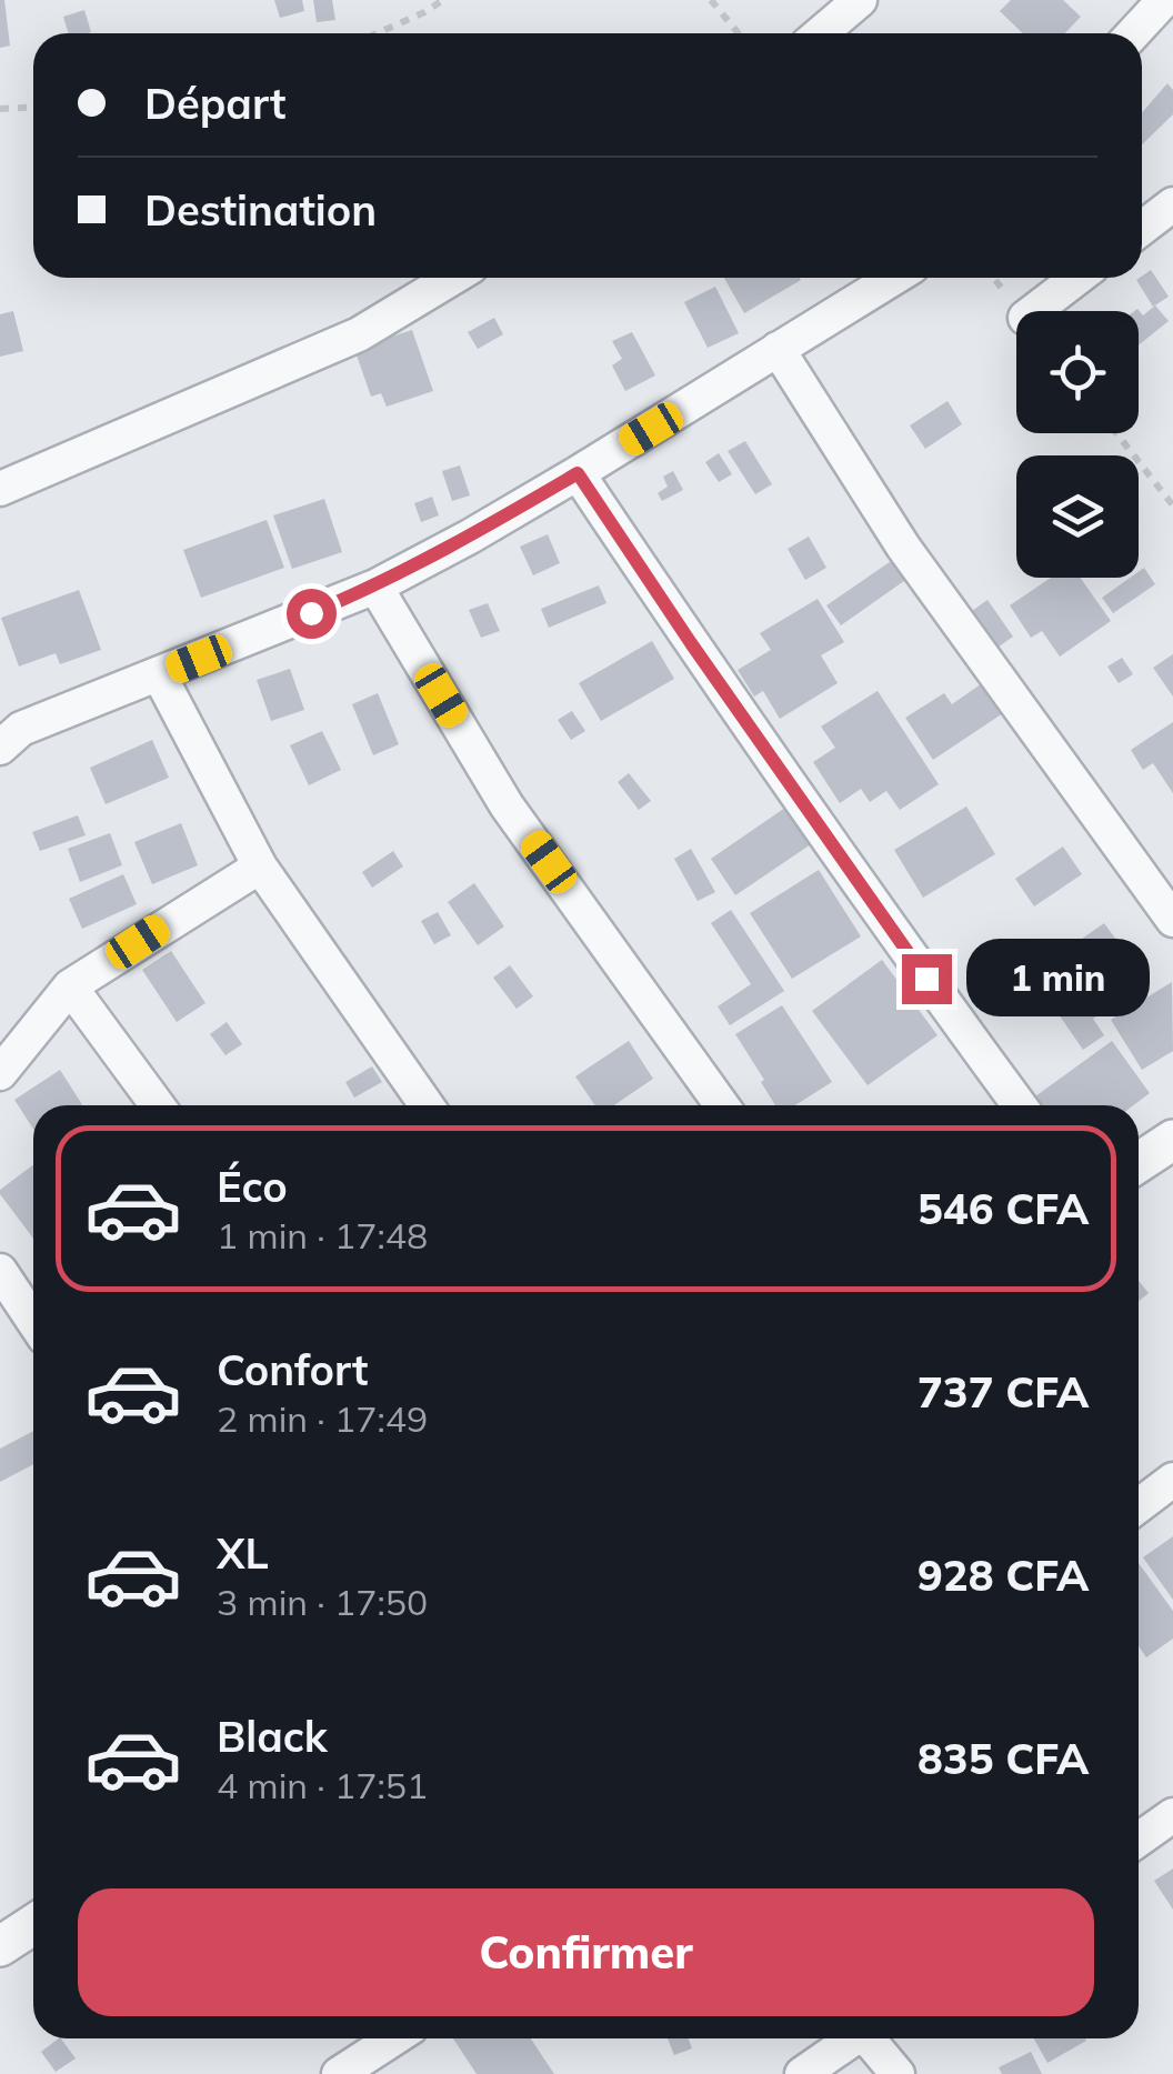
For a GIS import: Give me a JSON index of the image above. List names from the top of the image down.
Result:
{
  "page": {
    "banner": ["Départ", "Destination"],
    "bubble": "1 min",
    "list": [
      {
        "name": "Éco",
        "note": "1 min · 17:48",
        "value": "546 CFA"
      },
      {
        "name": "Confort",
        "note": "2 min · 17:49",
        "value": "737 CFA"
      },
      {
        "name": "XL",
        "note": "3 min · 17:50",
        "value": "928 CFA"
      },
      {
        "name": "Black",
        "note": "4 min · 17:51",
        "value": "835 CFA"
      }
    ],
    "buttons": "Confirmer"
  }
}
